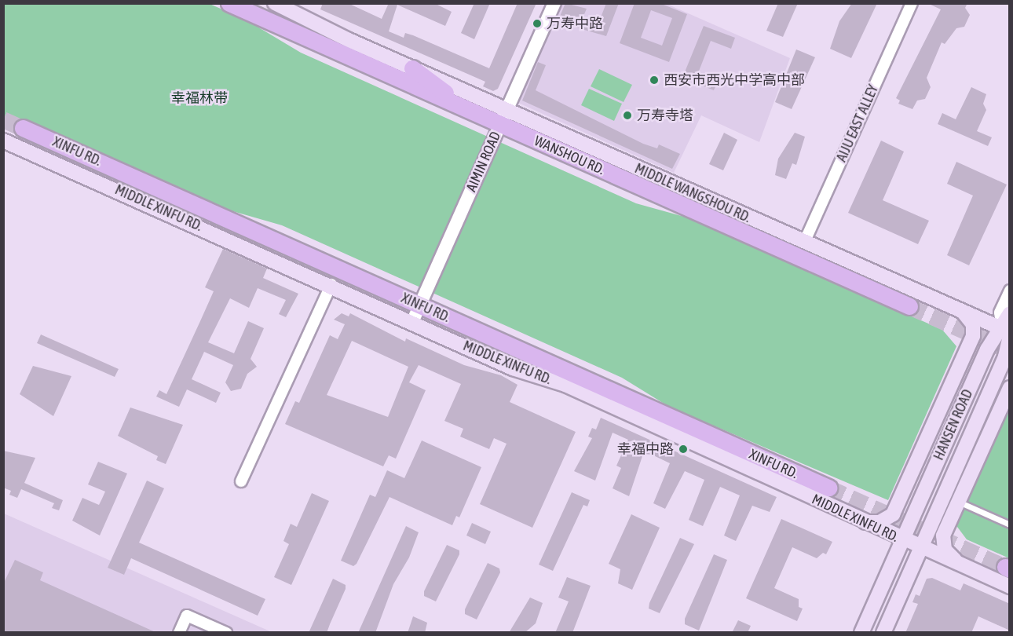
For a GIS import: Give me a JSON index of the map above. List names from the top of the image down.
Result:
{
  "streets": {
    "main road": [
      "XINFU RD.",
      "WANSHOU RD.",
      "MIDDLE WANGSHOU RD.",
      "MIDDLE XINFU RD.",
      "HANSEN ROAD"
    ],
    "street": ["AIJU EAST ALLEY", "AIMIN ROAD"]
  },
  "crossings": [
    ["AIJU EAST ALLEY", "MIDDLE WANGSHOU RD."],
    ["XINFU RD.", "AIMIN ROAD"],
    ["WANSHOU RD.", "AIMIN ROAD"],
    ["WANSHOU RD.", "MIDDLE WANGSHOU RD."],
    ["AIMIN ROAD", "MIDDLE WANGSHOU RD."],
    ["AIMIN ROAD", "MIDDLE XINFU RD."],
    ["MIDDLE WANGSHOU RD.", "HANSEN ROAD"],
    ["MIDDLE XINFU RD.", "HANSEN ROAD"]
  ],
  "parks": ["幸福林带"],
  "places": [
    "万寿中路",
    "西安市西光中学高中部",
    "万寿寺塔",
    "幸福中路"
  ]
}
